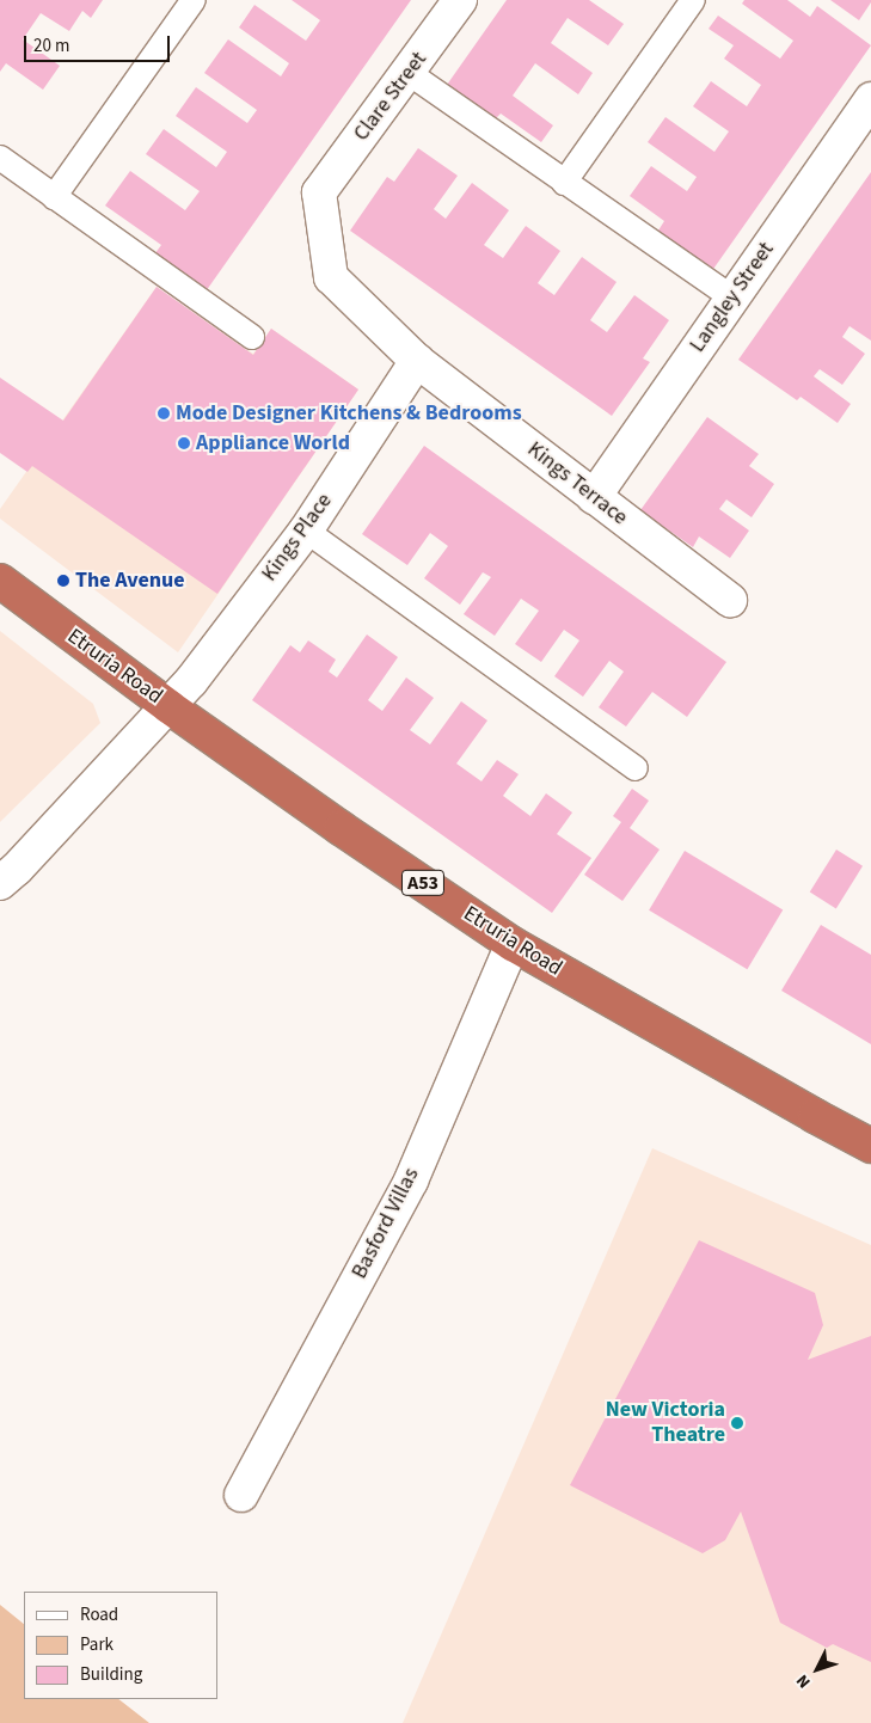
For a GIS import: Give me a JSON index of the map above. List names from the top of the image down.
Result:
{
  "streets": {
    "highway": ["Etruria Road", "A53"],
    "street": [
      "Clare Street",
      "Langley Street",
      "Kings Terrace",
      "Kings Place",
      "Basford Villas"
    ]
  },
  "crossings": [
    ["Clare Street", "Kings Terrace"],
    ["Langley Street", "Kings Terrace"],
    ["Kings Terrace", "Kings Place"],
    ["Kings Place", "Etruria Road"],
    ["Etruria Road", "Basford Villas"]
  ],
  "places": [
    "Mode Designer Kitchens & Bedrooms",
    "Appliance World",
    "The Avenue",
    "New Victoria Theatre"
  ],
  "legend": ["Road", "Park", "Building"],
  "scale_bar": "20 m",
  "north": "bottom left"
}
